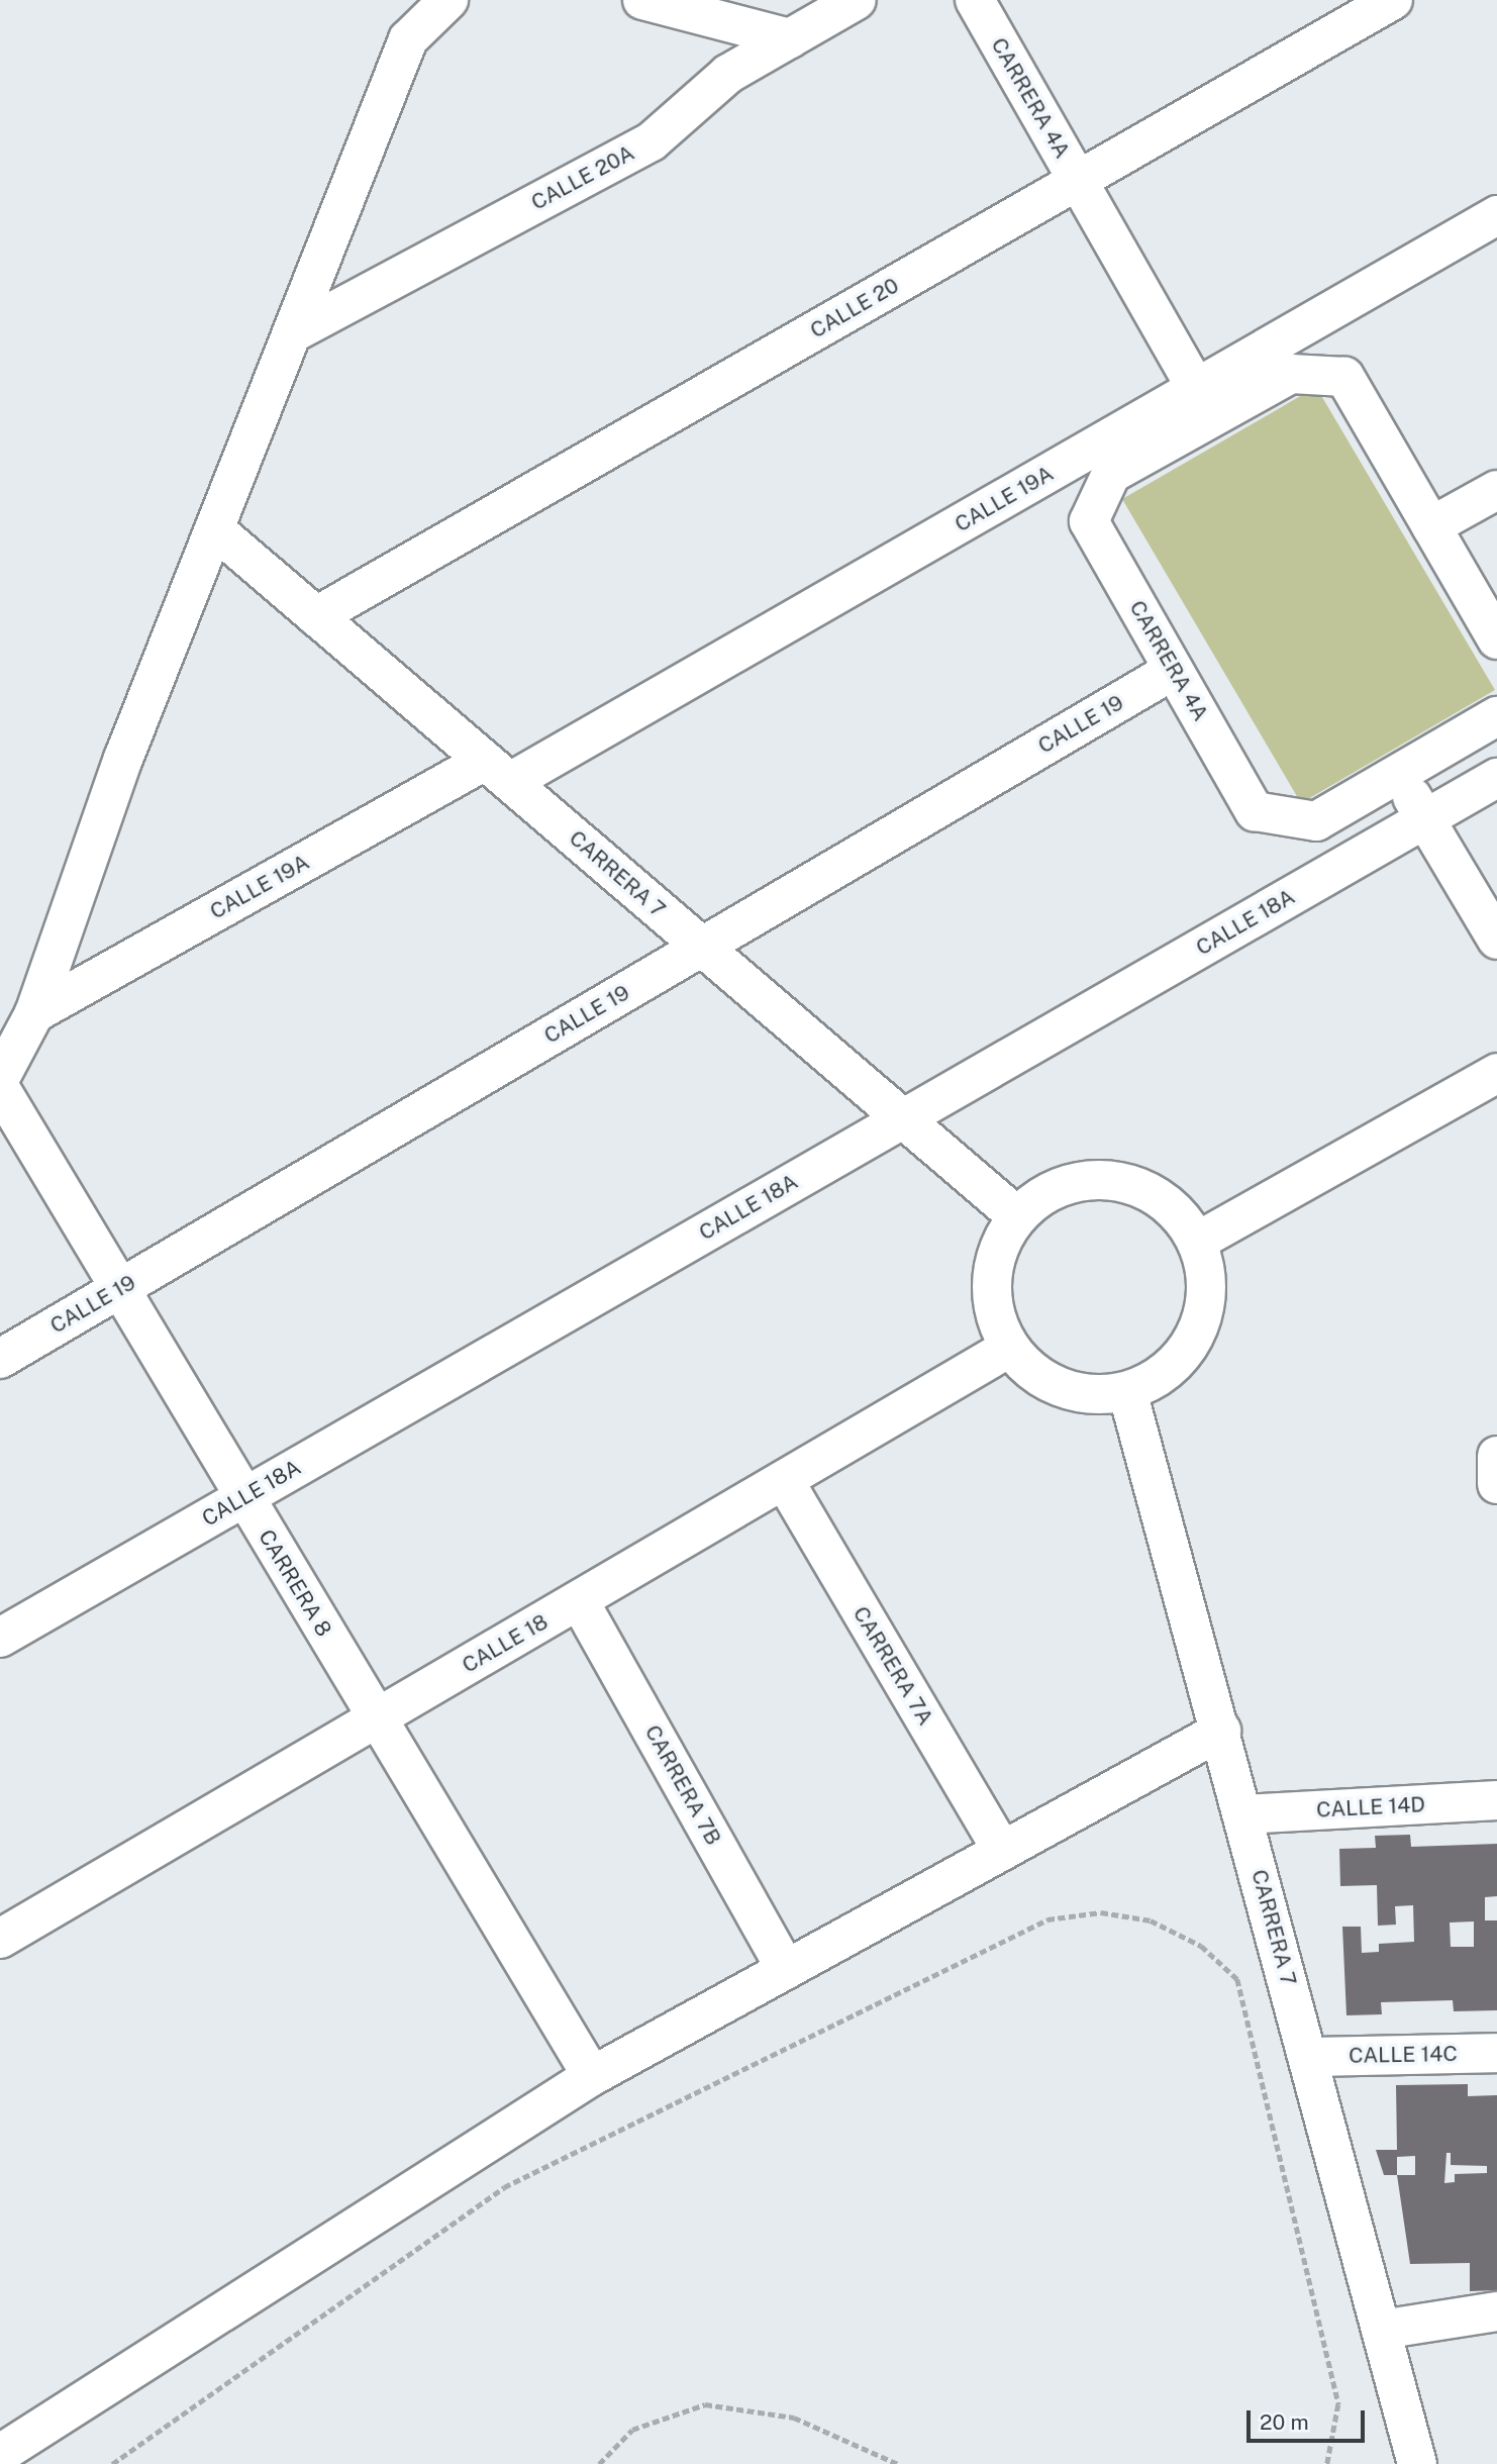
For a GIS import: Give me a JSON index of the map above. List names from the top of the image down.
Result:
{
  "streets": {
    "street": [
      "CARRERA 4A",
      "CALLE 20A",
      "CALLE 20",
      "CALLE 19A",
      "CALLE 19",
      "CARRERA 7",
      "CALLE 18A",
      "CARRERA 8",
      "CALLE 18",
      "CARRERA 7A",
      "CARRERA 7B",
      "CALLE 14D",
      "CALLE 14C"
    ]
  },
  "crossings": [
    ["CARRERA 4A", "CALLE 20"],
    ["CARRERA 4A", "CALLE 19A"],
    ["CARRERA 4A", "CALLE 19"],
    ["CALLE 20", "CARRERA 7"],
    ["CALLE 19A", "CARRERA 7"],
    ["CALLE 19", "CARRERA 7"],
    ["CALLE 19", "CARRERA 8"],
    ["CARRERA 7", "CALLE 18A"],
    ["CARRERA 7", "CALLE 18"],
    ["CARRERA 7", "CALLE 14D"],
    ["CARRERA 7", "CALLE 14C"],
    ["CALLE 18A", "CARRERA 8"],
    ["CARRERA 8", "CALLE 18"],
    ["CALLE 18", "CARRERA 7A"],
    ["CALLE 18", "CARRERA 7B"]
  ],
  "scale_bar": "20 m"
}
